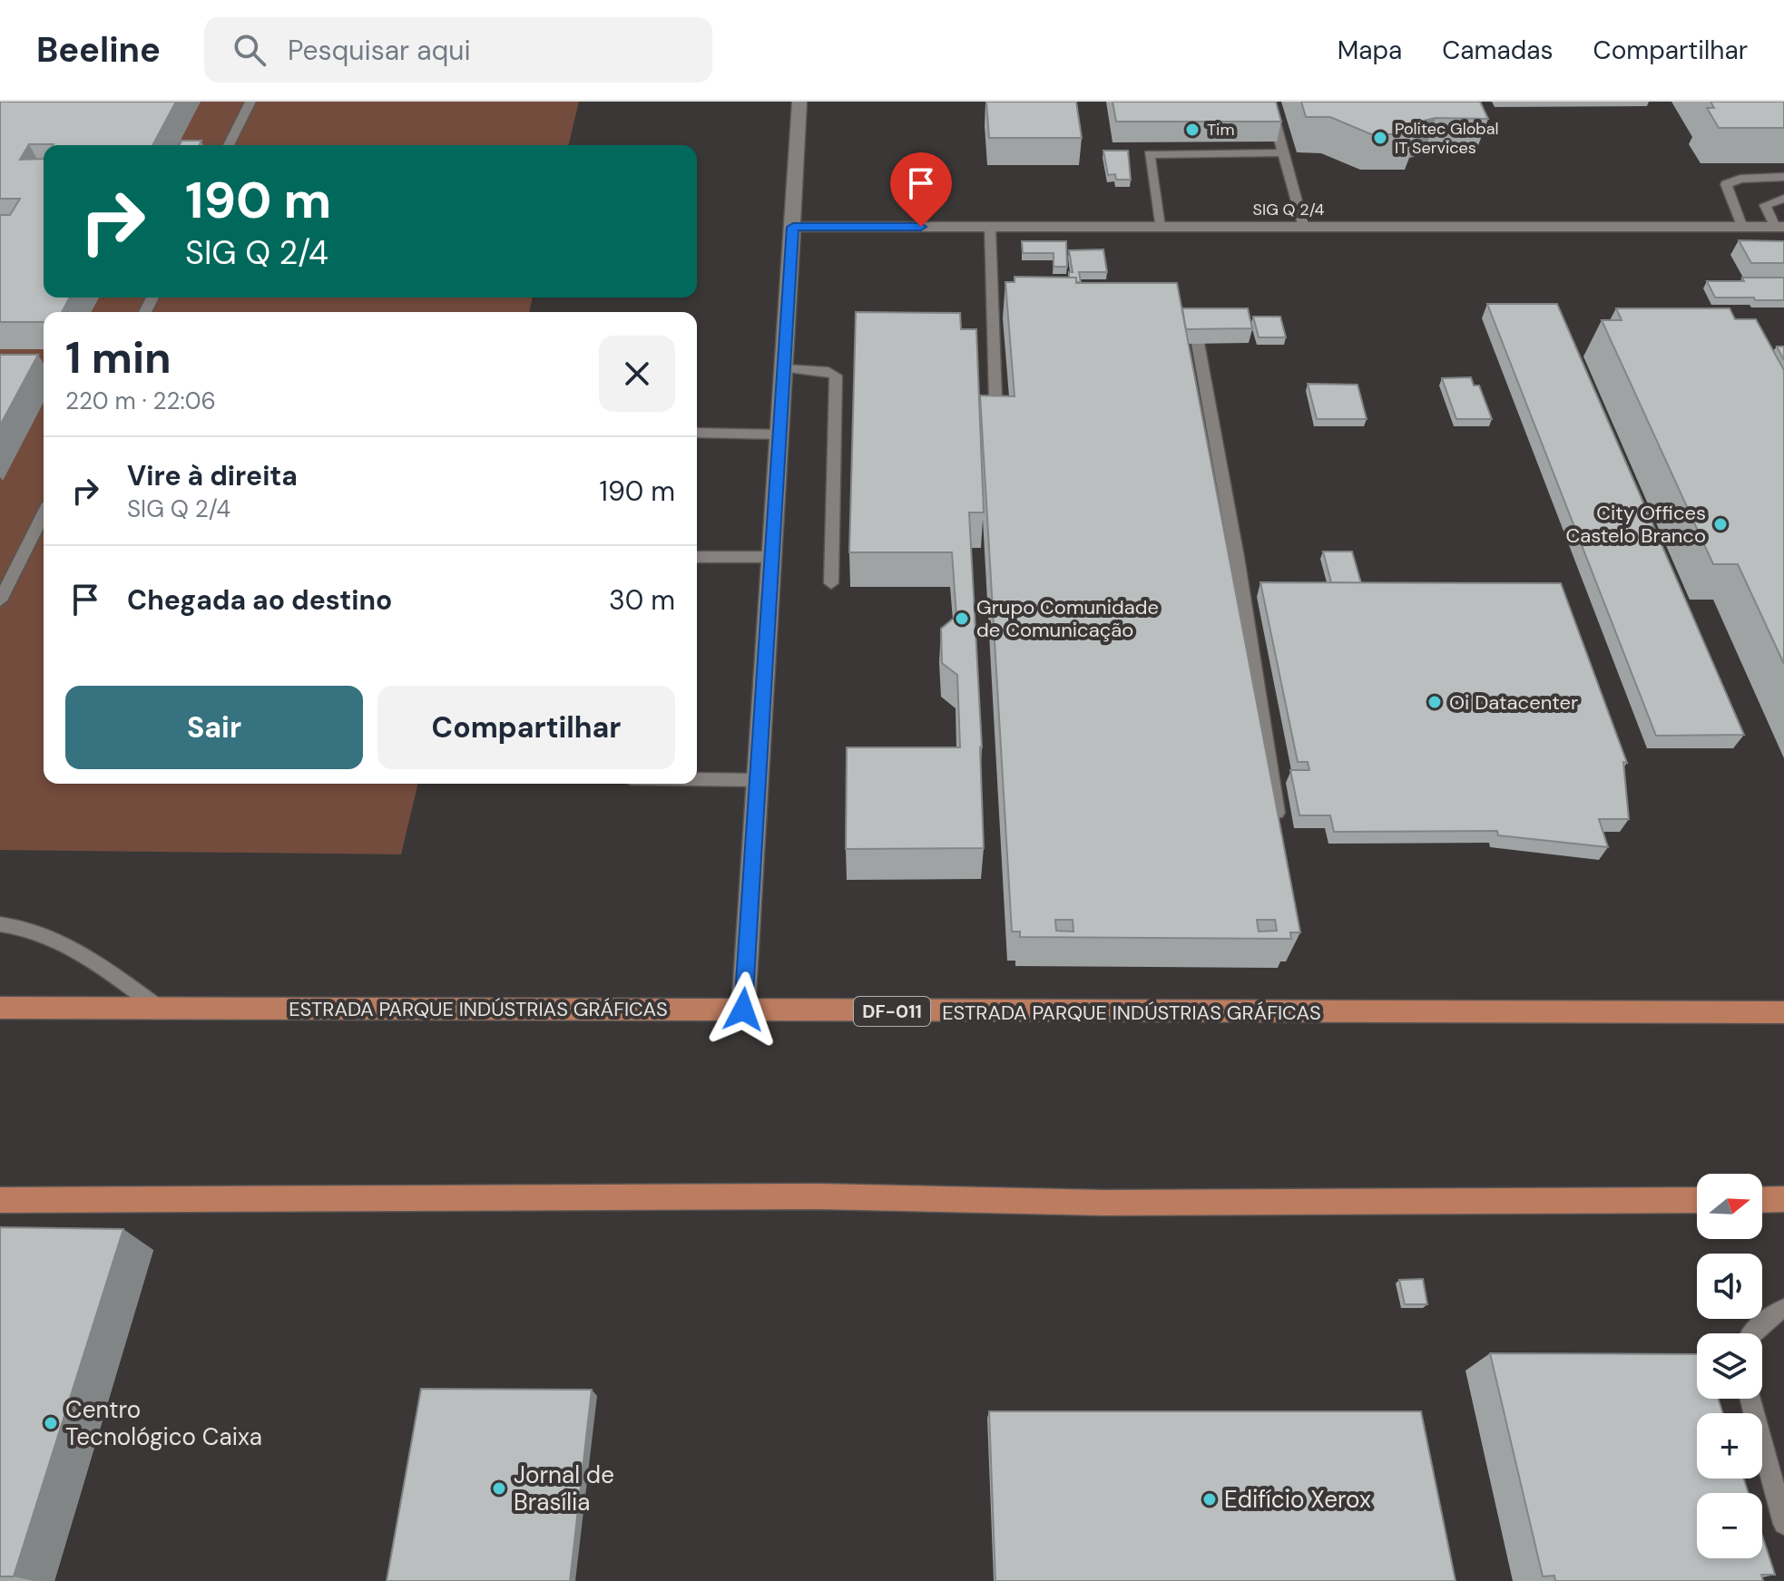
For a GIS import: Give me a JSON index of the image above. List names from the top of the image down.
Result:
{
  "streets": {
    "main road": ["ESTRADA PARQUE INDÚSTRIAS GRÁFICAS", "DF-011"],
    "street": ["SIG Q 2/4"]
  },
  "places": [
    "Tim",
    "Politec Global IT Services",
    "City Offices Castelo Branco",
    "Grupo Comunidade de Comunicação",
    "Oi Datacenter",
    "Centro Tecnológico Caixa",
    "Jornal de Brasília",
    "Edifício Xerox"
  ],
  "north": "right",
  "page": {
    "header": "Beeline",
    "search": "Pesquisar aqui",
    "nav": ["Mapa", "Camadas", "Compartilhar"],
    "turn": ["190 m", "SIG Q 2/4"],
    "heading": ["1 min", "220 m · 22:06"],
    "list": [
      {
        "name": "Vire à direita",
        "note": "SIG Q 2/4",
        "value": "190 m"
      },
      {
        "name": "Chegada ao destino",
        "value": "30 m"
      }
    ],
    "buttons": ["Sair", "Compartilhar"],
    "map_buttons": ["+", "−"]
  }
}
